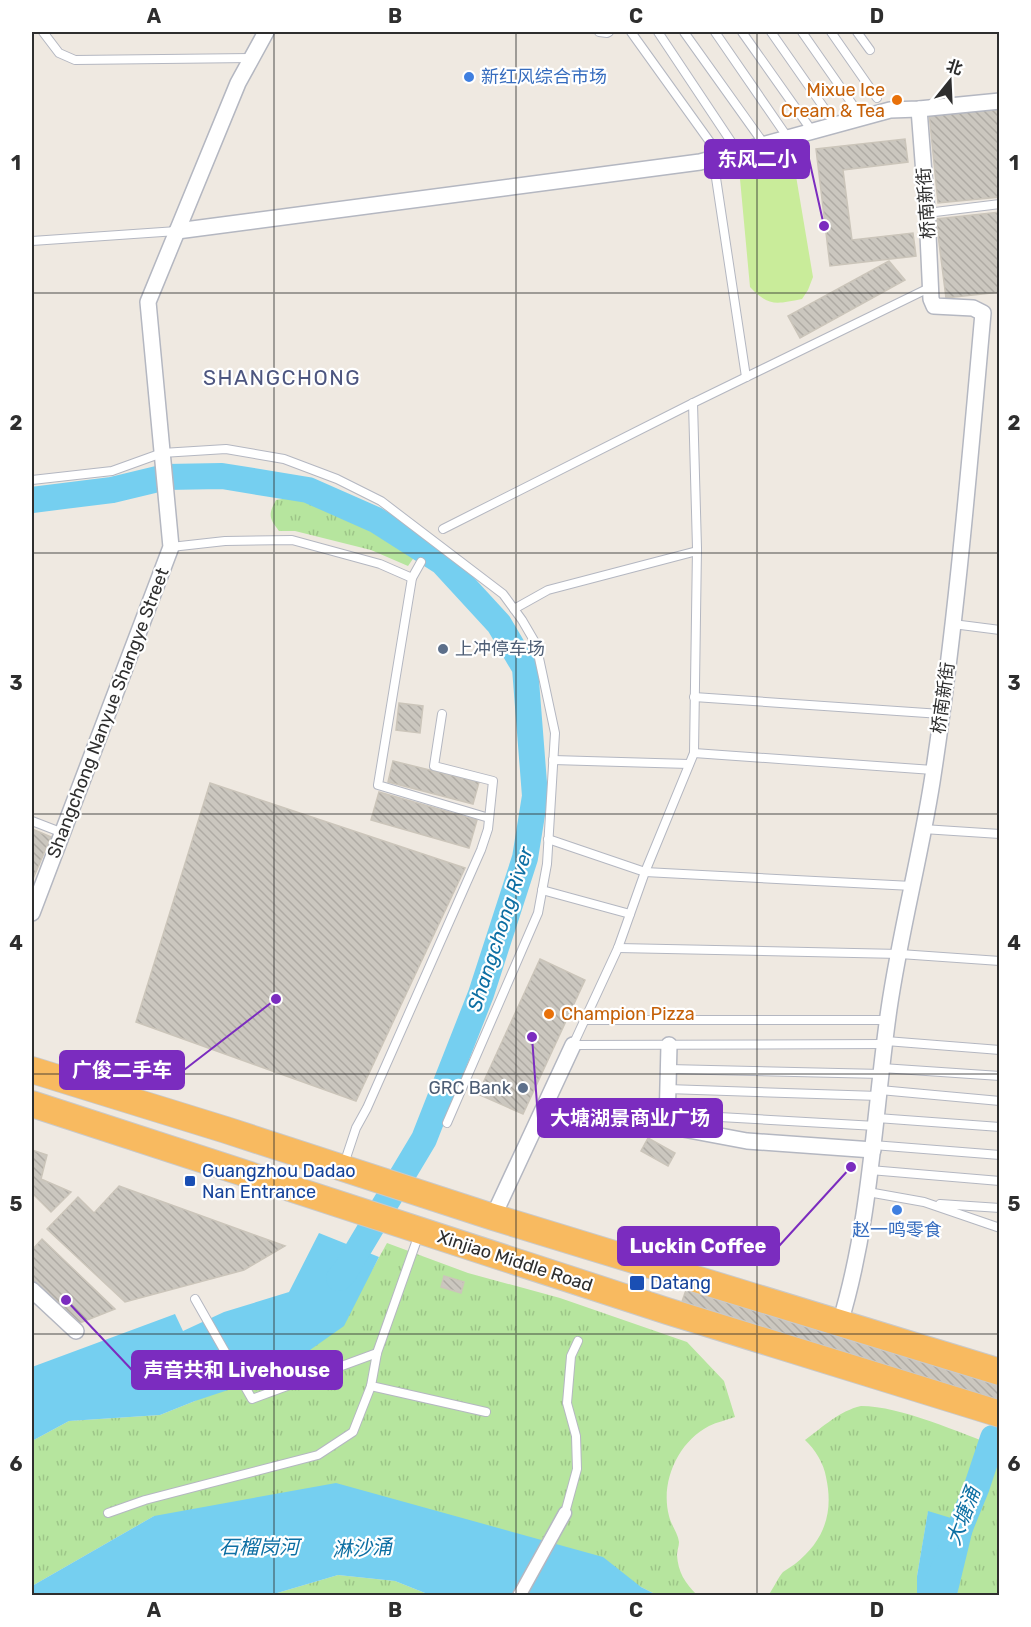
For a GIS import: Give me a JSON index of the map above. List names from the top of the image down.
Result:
{
  "streets": {
    "highway": ["Xinjiao Middle Road"],
    "street": ["桥南新街", "Shangchong Nanyue Shangye Street"]
  },
  "crossings": [
    ["桥南新街", "Xinjiao Middle Road"]
  ],
  "districts": ["SHANGCHONG"],
  "water": [
    "Shangchong River",
    "大塘涌",
    "石榴岗河",
    "淋沙涌"
  ],
  "places": {
    "other": [
      "新红风综合市场",
      "Mixue Ice Cream & Tea",
      "东风二小",
      "上冲停车场",
      "广俊二手车",
      "Champion Pizza",
      "大塘湖景商业广场",
      "GRC Bank",
      "Luckin Coffee",
      "赵一鸣零食",
      "声音共和 Livehouse"
    ],
    "transit": ["Guangzhou Dadao Nan Entrance", "Datang"]
  },
  "north": "top",
  "grid": {
    "columns": [
      "A",
      "B",
      "C",
      "D"
    ],
    "rows": [
      "1",
      "2",
      "3",
      "4",
      "5",
      "6"
    ]
  }
}
